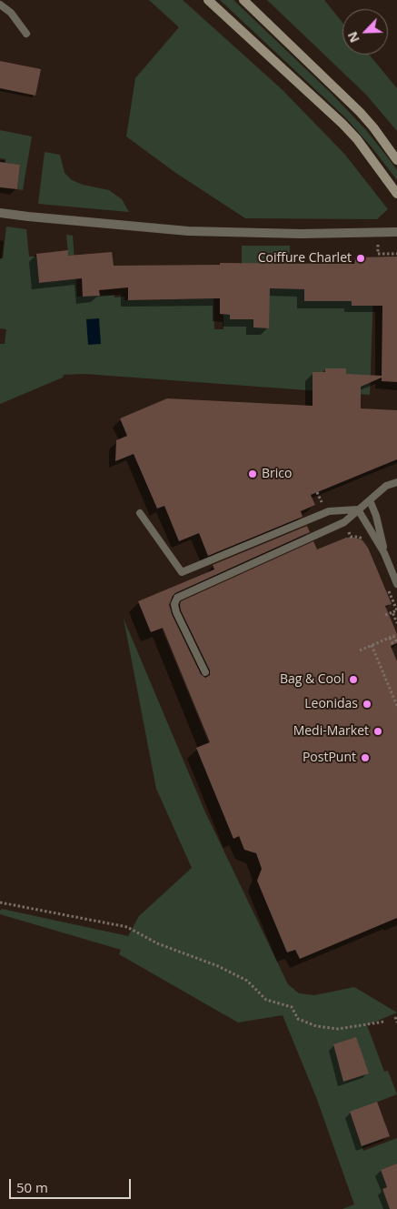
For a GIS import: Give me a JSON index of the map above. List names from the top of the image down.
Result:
{
  "places": [
    "Coiffure Charlet",
    "Brico",
    "Bag & Cool",
    "Leonidas",
    "Medi-Market",
    "PostPunt"
  ],
  "scale_bar": "50 m",
  "north": "bottom left"
}
